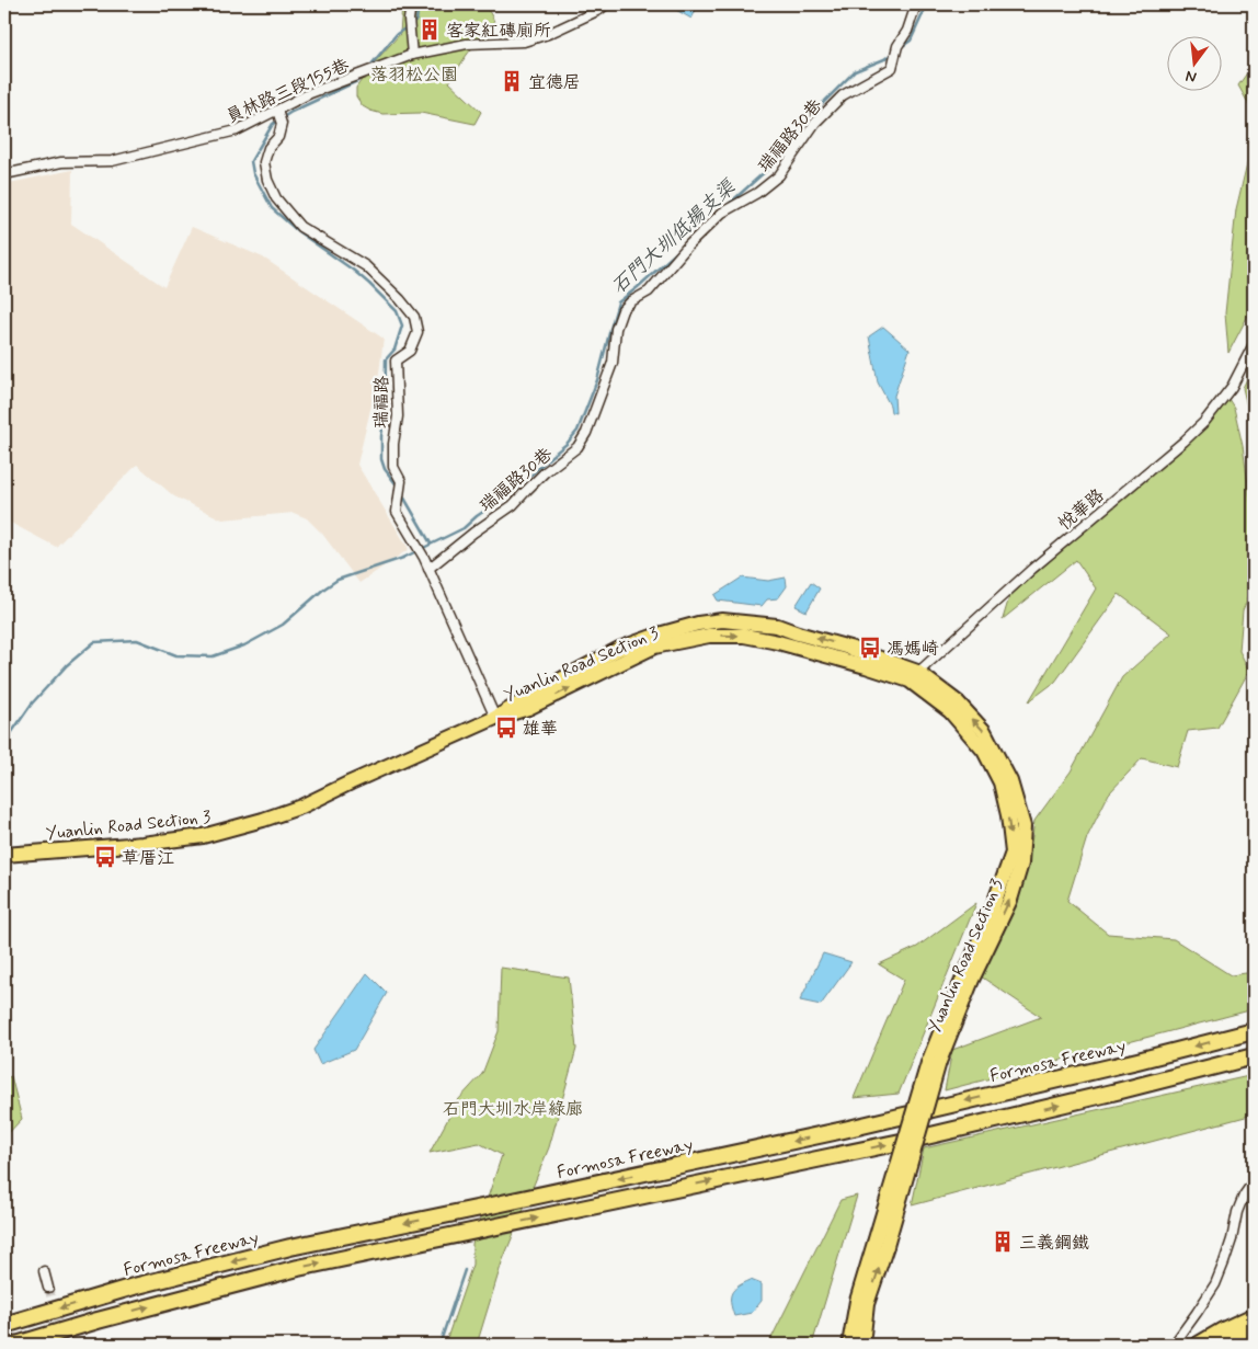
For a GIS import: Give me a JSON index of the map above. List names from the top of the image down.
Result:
{
  "streets": {
    "highway": ["Formosa Freeway"],
    "main road": ["Yuanlin Road Section 3"],
    "street": [
      "員林路三段155巷",
      "瑞福路30巷",
      "瑞福路",
      "悅華路"
    ]
  },
  "crossings": [
    ["員林路三段155巷", "瑞福路"],
    ["瑞福路30巷", "瑞福路"],
    ["瑞福路", "Yuanlin Road Section 3"],
    ["悅華路", "Yuanlin Road Section 3"]
  ],
  "water": ["石門大圳低揚支渠"],
  "parks": ["落羽松公園", "石門大圳水岸綠廊"],
  "places": {
    "building": ["客家紅磚廁所", "宜德居", "三義鋼鐵"],
    "bus stop": ["馮媽崎", "雄華", "草厝江"]
  },
  "north": "bottom"
}
